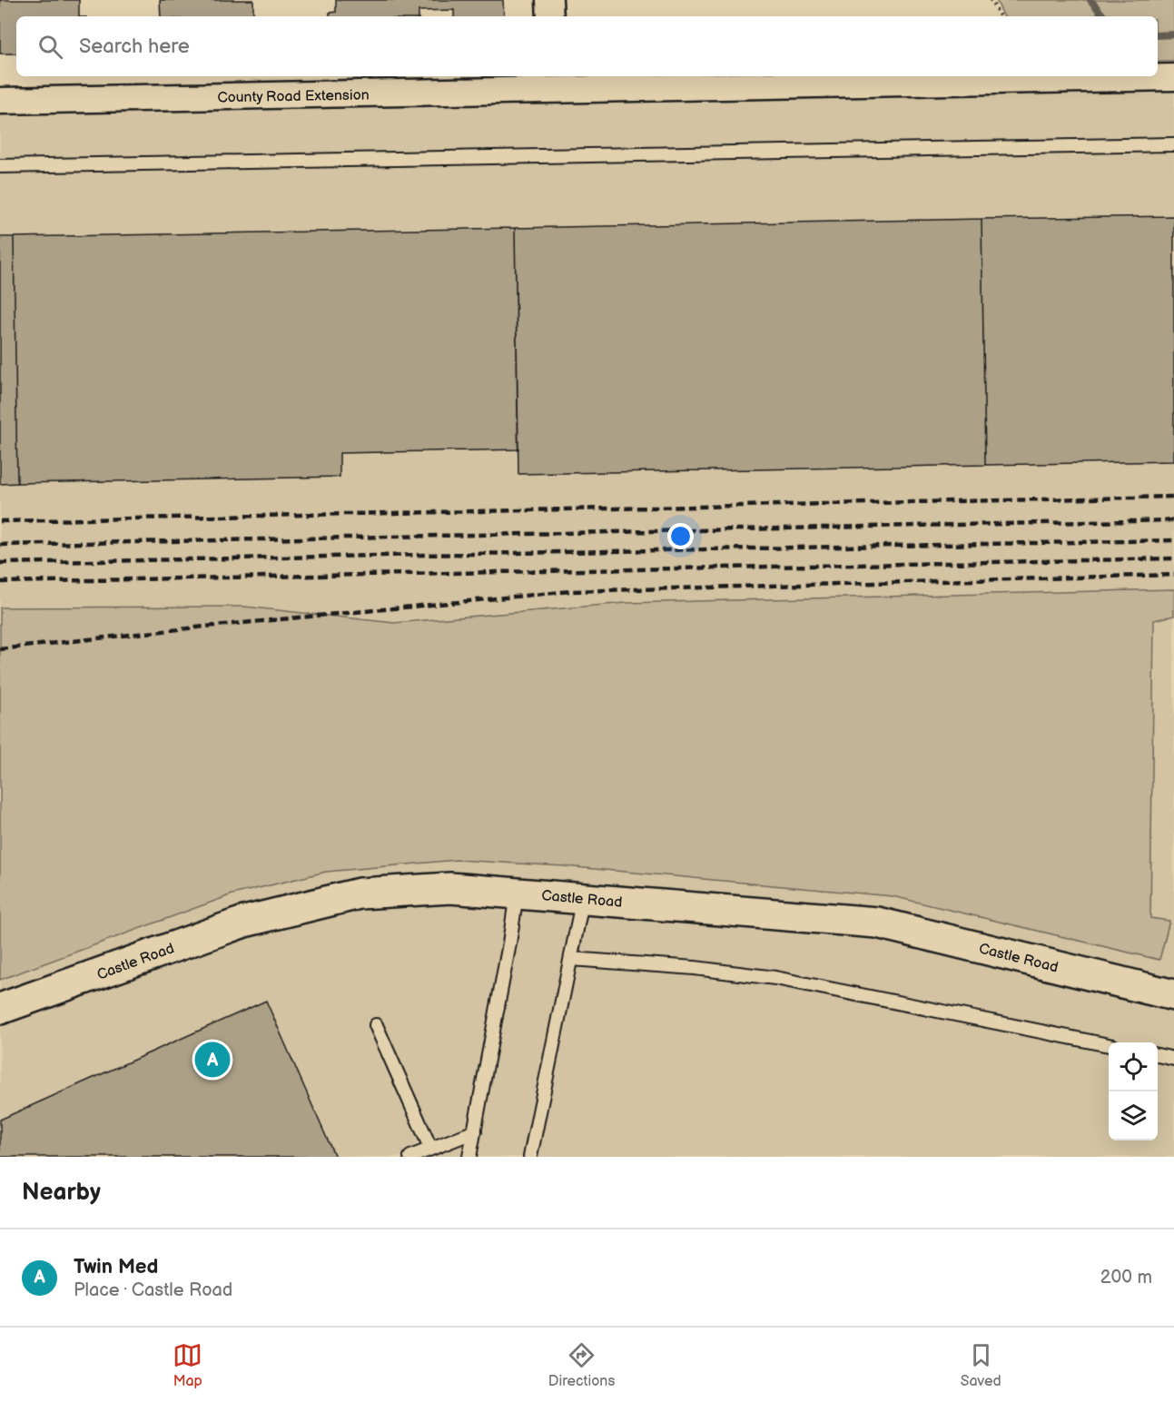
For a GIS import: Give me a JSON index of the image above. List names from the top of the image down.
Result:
{
  "streets": {
    "street": ["County Road Extension", "Castle Road"]
  },
  "page": {
    "search": "Search here",
    "pins": "A",
    "heading": "Nearby",
    "list": [
      {
        "mark": "A",
        "name": "Twin Med",
        "note": "Place · Castle Road",
        "value": "200 m"
      }
    ],
    "nav": ["Map", "Directions", "Saved"]
  }
}
